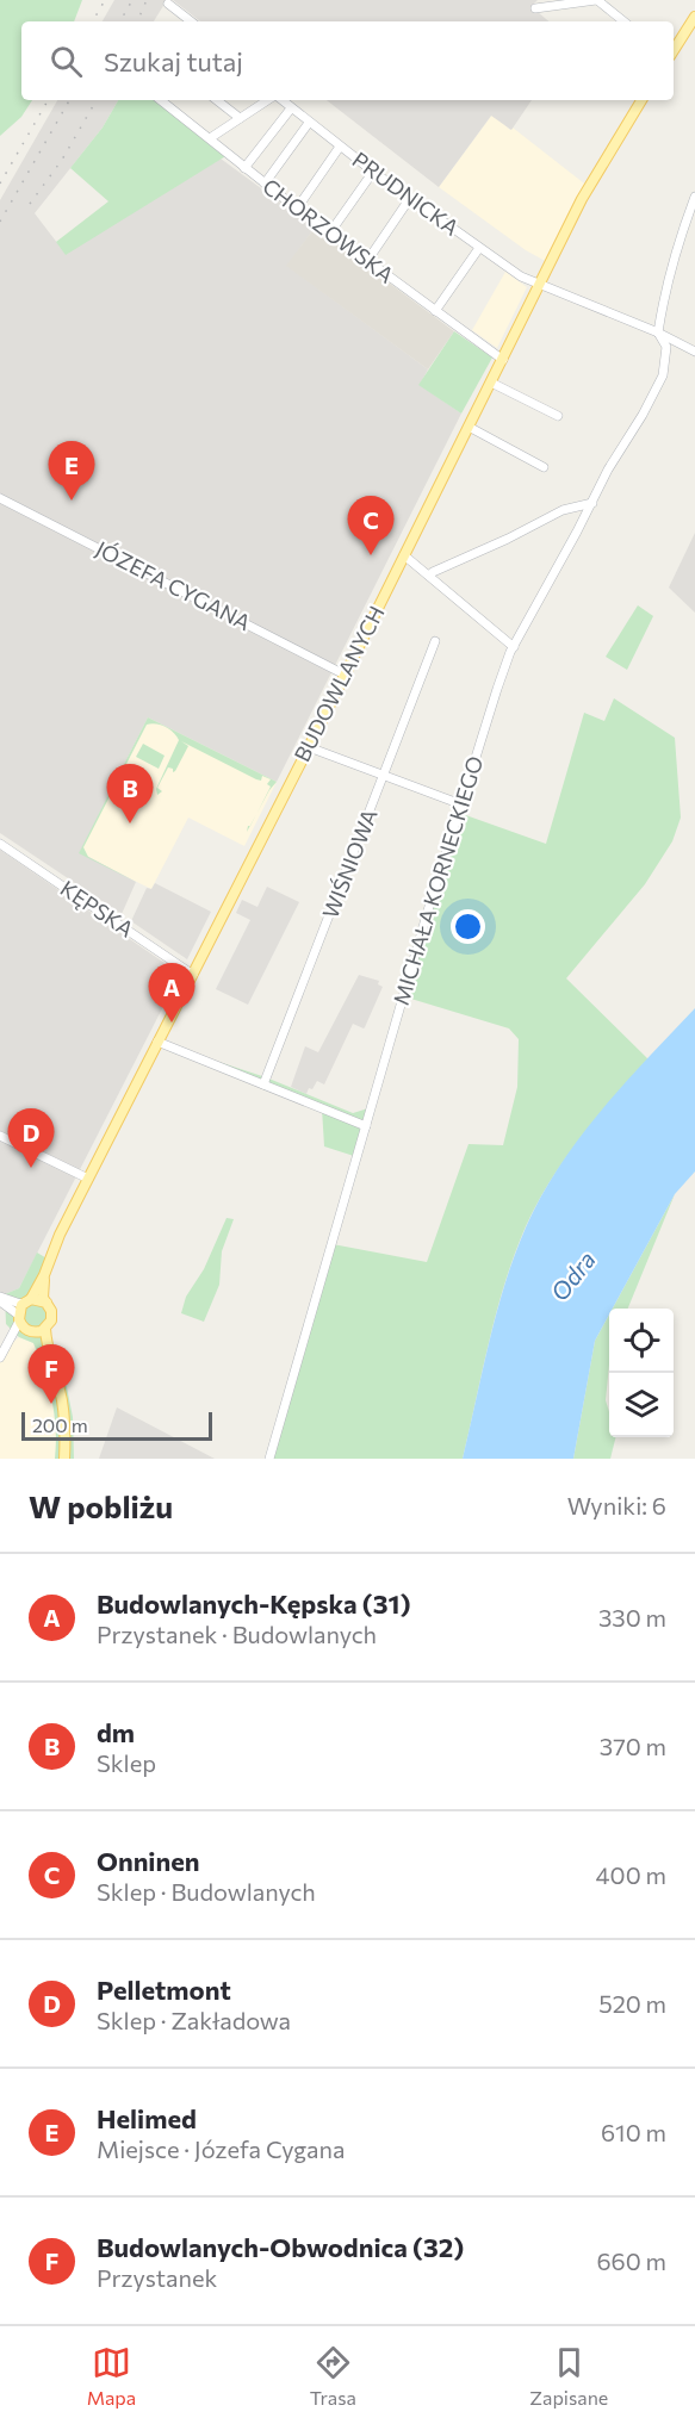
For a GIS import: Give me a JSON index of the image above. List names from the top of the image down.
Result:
{
  "streets": {
    "main road": ["BUDOWLANYCH"],
    "street": [
      "PRUDNICKA",
      "CHORZOWSKA",
      "JÓZEFA CYGANA",
      "WIŚNIOWA",
      "MICHAŁA KORNECKIEGO",
      "KĘPSKA"
    ]
  },
  "crossings": [
    ["PRUDNICKA", "BUDOWLANYCH"],
    ["PRUDNICKA", "MICHAŁA KORNECKIEGO"],
    ["CHORZOWSKA", "BUDOWLANYCH"],
    ["JÓZEFA CYGANA", "BUDOWLANYCH"],
    ["BUDOWLANYCH", "KĘPSKA"]
  ],
  "water": ["Odra"],
  "scale_bar": "200 m",
  "page": {
    "search": "Szukaj tutaj",
    "pins": [
      "E",
      "C",
      "B",
      "A",
      "D",
      "F"
    ],
    "scale": "200 m",
    "heading": ["W pobliżu", "Wyniki: 6"],
    "list": [
      {
        "mark": "A",
        "name": "Budowlanych-Kępska (31)",
        "note": "Przystanek · Budowlanych",
        "value": "330 m"
      },
      {
        "mark": "B",
        "name": "dm",
        "note": "Sklep",
        "value": "370 m"
      },
      {
        "mark": "C",
        "name": "Onninen",
        "note": "Sklep · Budowlanych",
        "value": "400 m"
      },
      {
        "mark": "D",
        "name": "Pelletmont",
        "note": "Sklep · Zakładowa",
        "value": "520 m"
      },
      {
        "mark": "E",
        "name": "Helimed",
        "note": "Miejsce · Józefa Cygana",
        "value": "610 m"
      },
      {
        "mark": "F",
        "name": "Budowlanych-Obwodnica (32)",
        "note": "Przystanek",
        "value": "660 m"
      }
    ],
    "nav": ["Mapa", "Trasa", "Zapisane"]
  }
}
